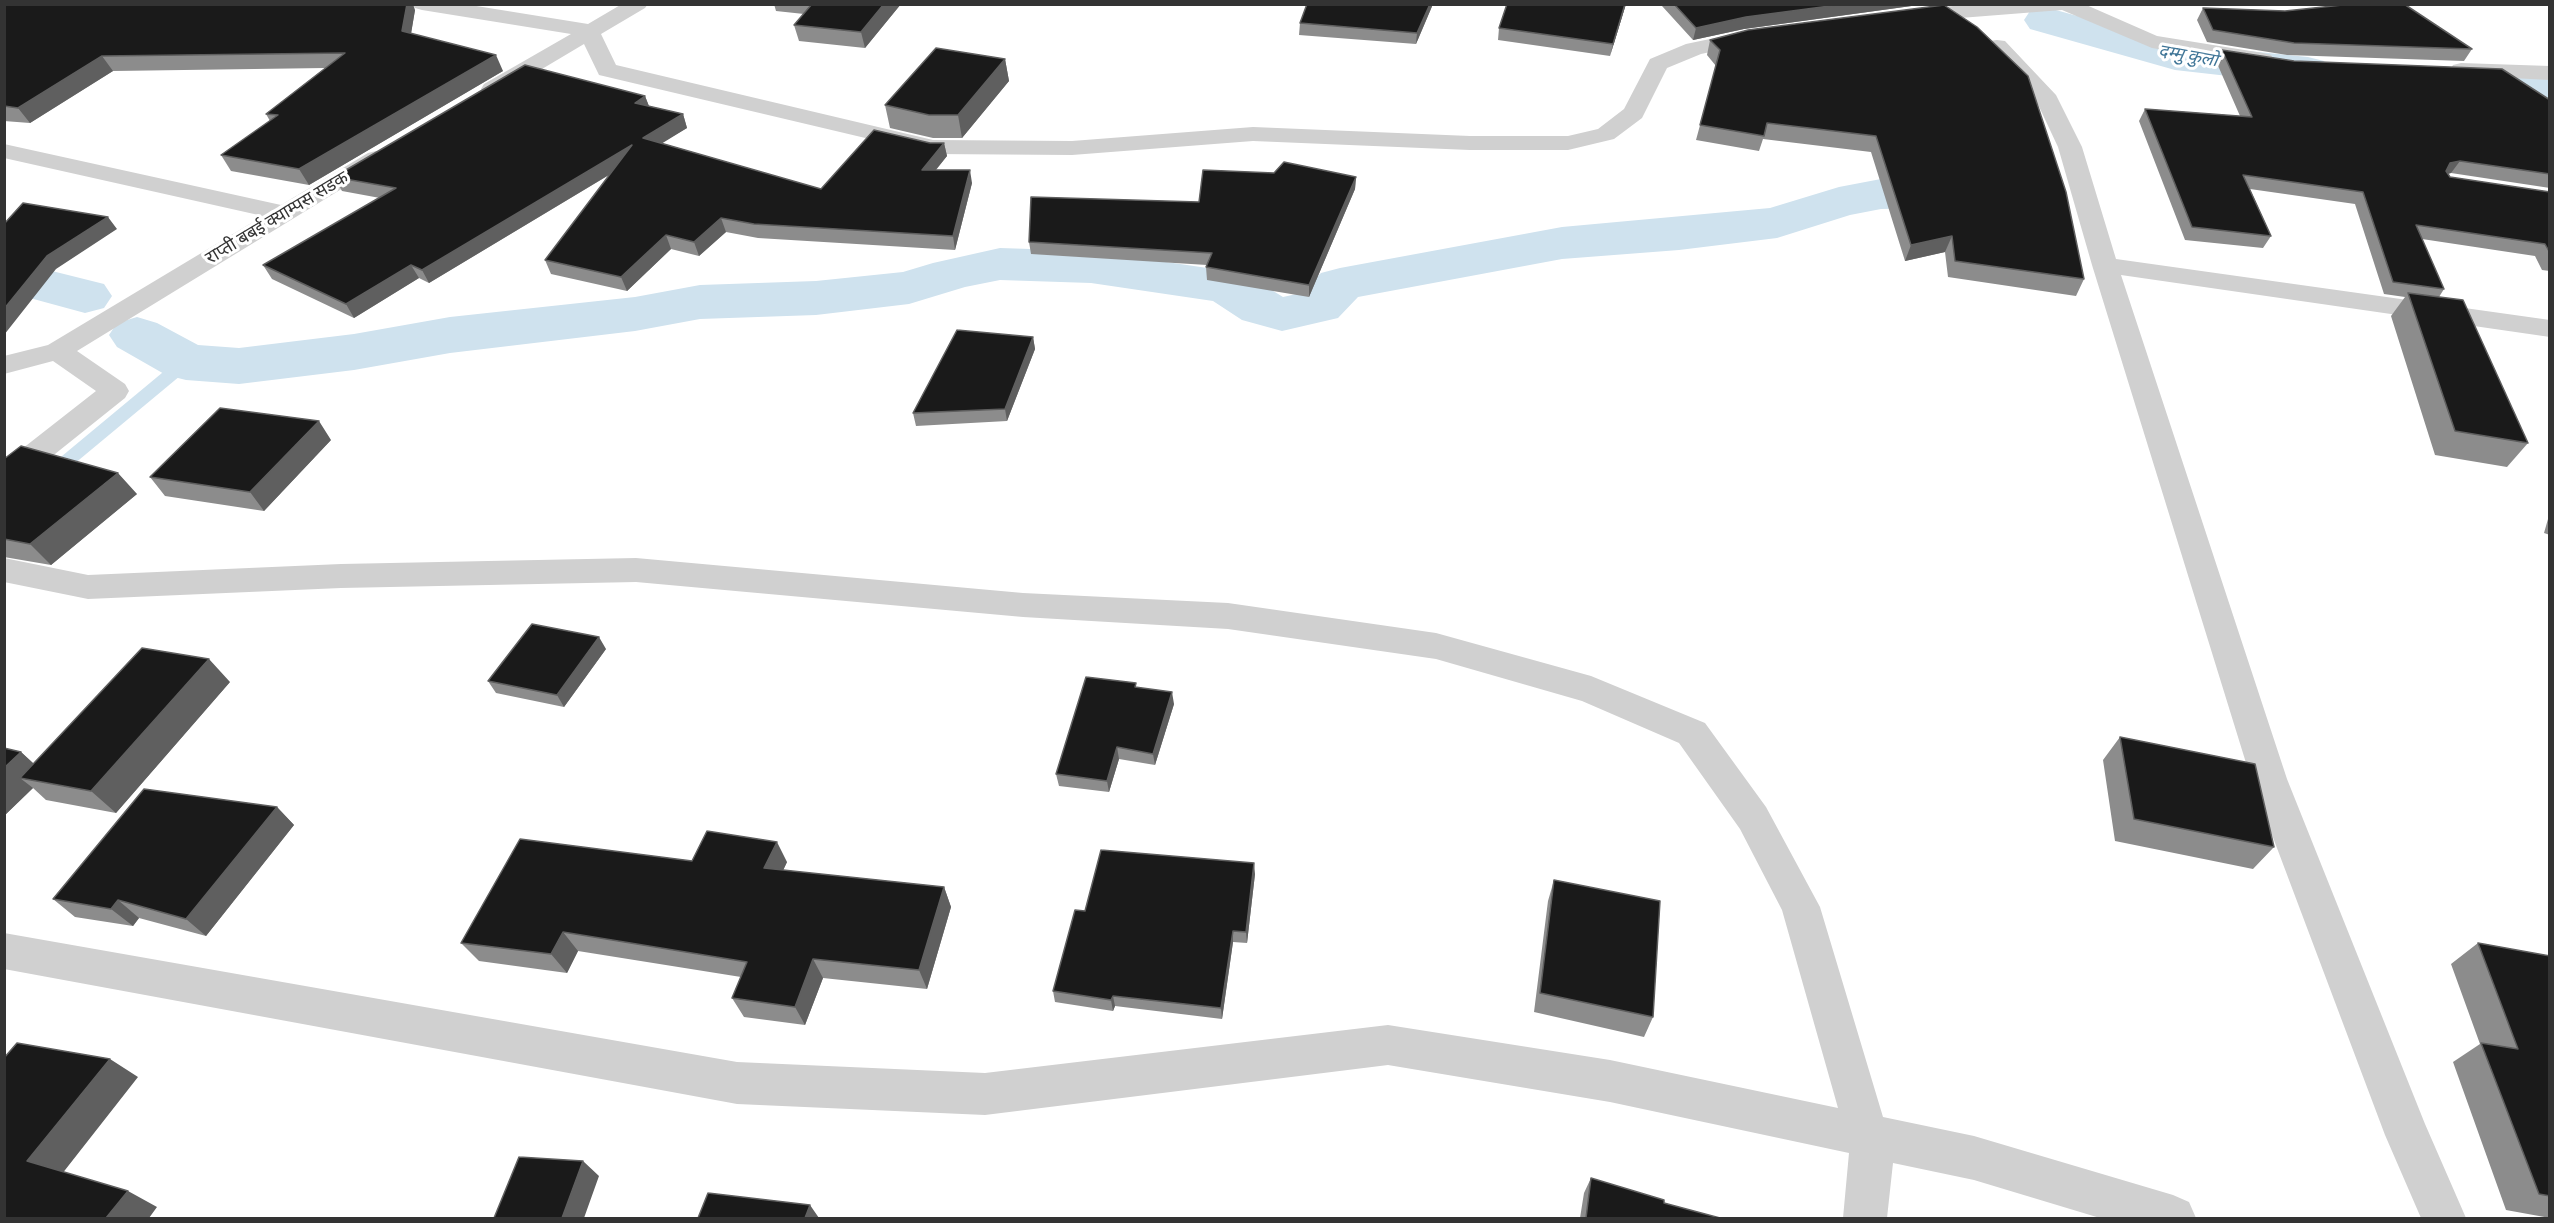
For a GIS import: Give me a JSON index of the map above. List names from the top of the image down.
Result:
{
  "streets": {
    "street": ["राप्ती बबई क्याम्पस सडक"]
  },
  "water": ["दम्मु कुलो"]
}
